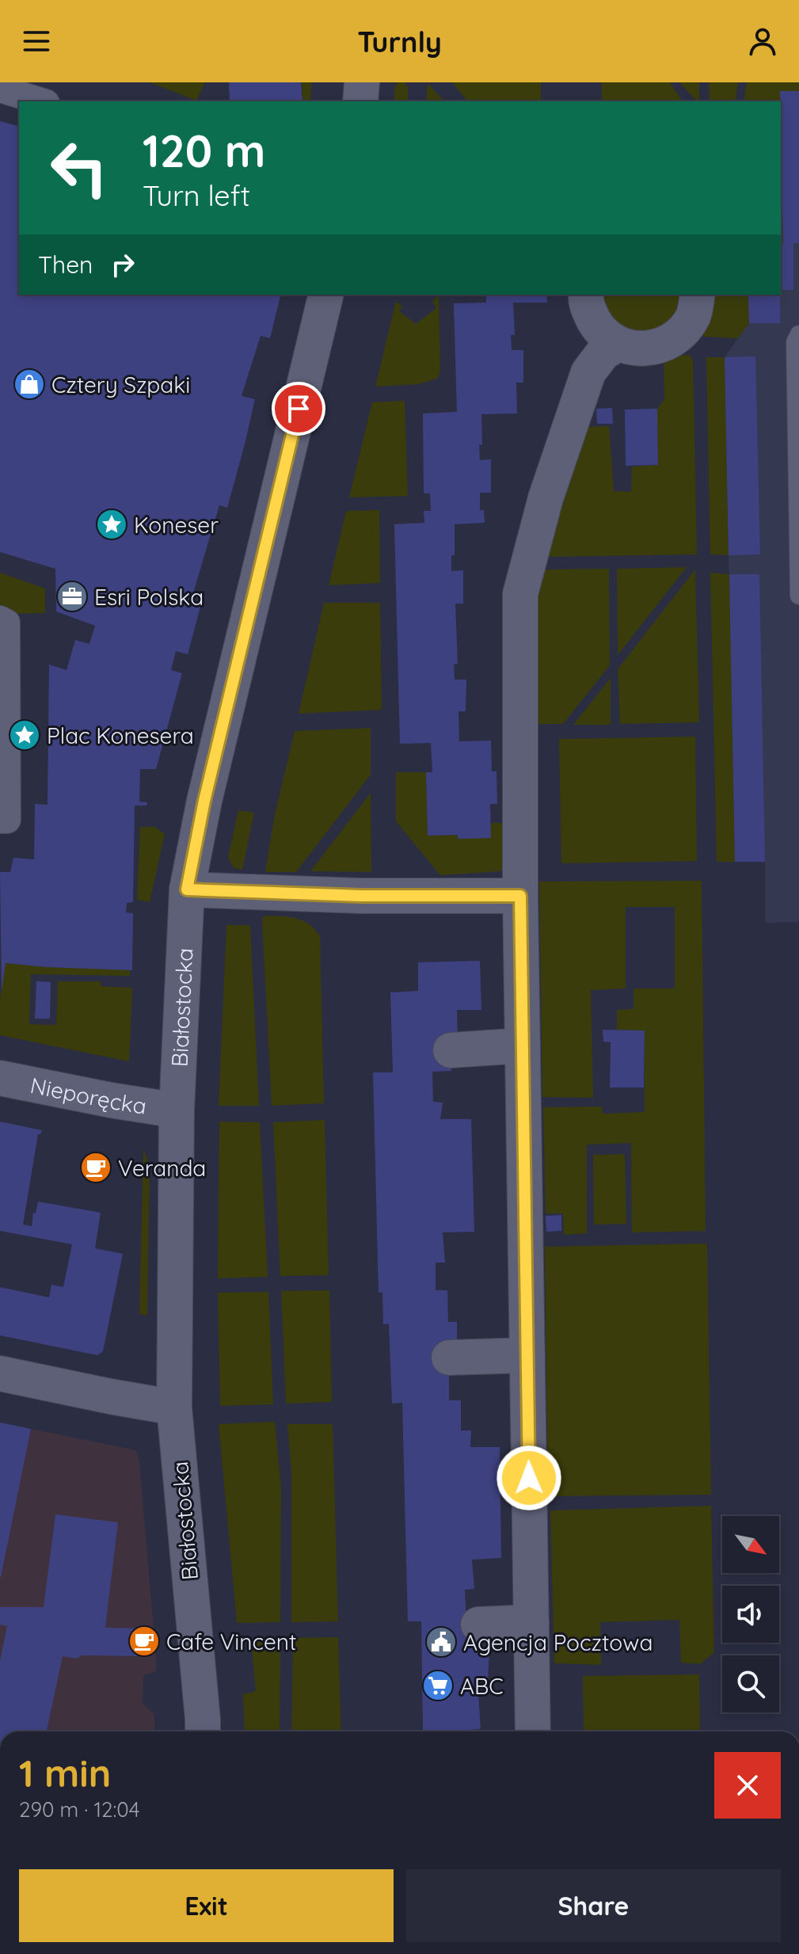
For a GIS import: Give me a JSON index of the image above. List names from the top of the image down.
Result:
{
  "streets": {
    "street": ["Białostocka", "Nieporęcka"]
  },
  "crossings": [
    ["Białostocka", "Nieporęcka"]
  ],
  "places": {
    "shop": ["Cztery Szpaki"],
    "place": ["Koneser", "Plac Konesera"],
    "office": ["Esri Polska"],
    "cafe": ["Veranda", "Cafe Vincent"],
    "public building": ["Agencja Pocztowa"],
    "supermarket": ["ABC"]
  },
  "north": "bottom right",
  "page": {
    "header": "Turnly",
    "turn": ["120 m", "Turn left"],
    "then": "Then",
    "heading": ["1 min", "290 m · 12:04"],
    "buttons": ["Exit", "Share"]
  }
}
